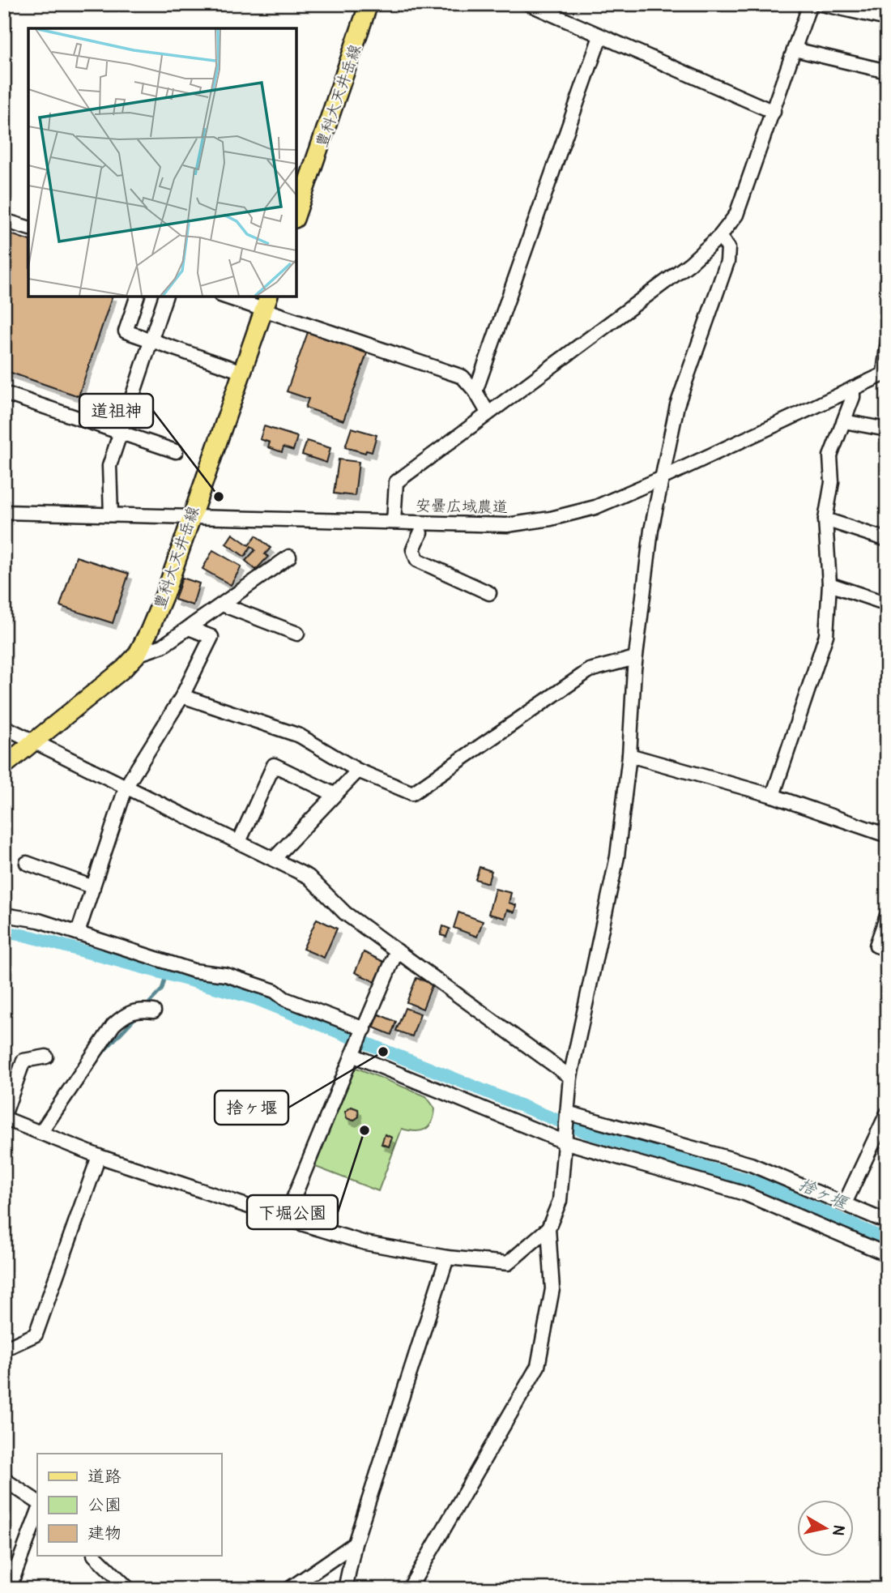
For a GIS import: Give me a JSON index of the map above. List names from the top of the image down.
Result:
{
  "streets": {
    "main road": ["豊科大天井岳線"],
    "street": ["安曇広域農道"]
  },
  "crossings": [
    ["豊科大天井岳線", "安曇広域農道"]
  ],
  "water": ["捨ヶ堰"],
  "places": ["道祖神", "捨ヶ堰", "下堀公園"],
  "legend": ["道路", "公園", "建物"],
  "north": "right"
}
